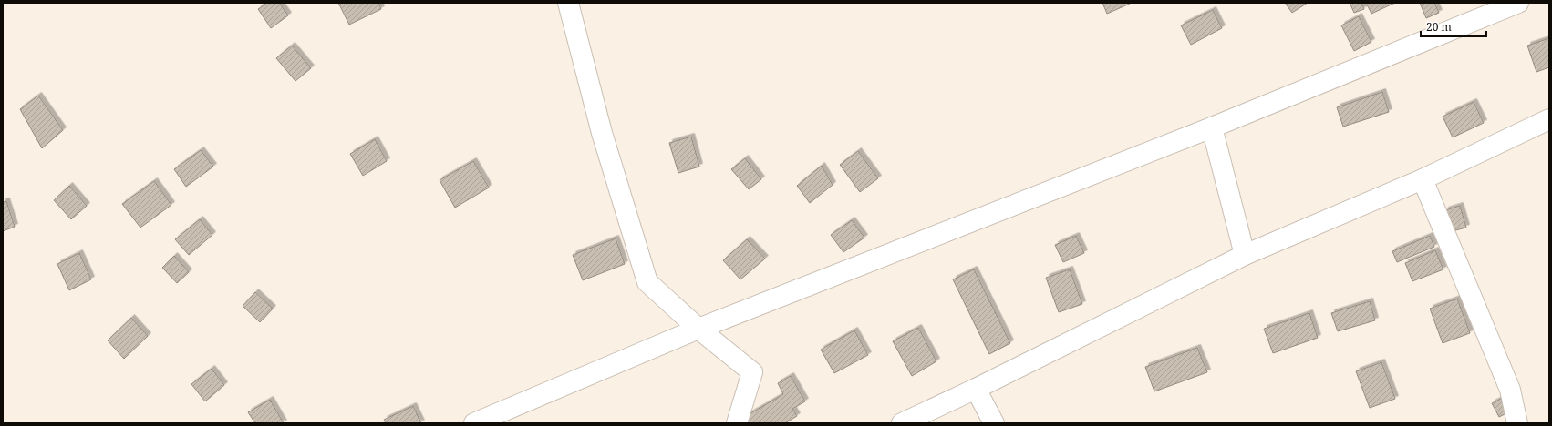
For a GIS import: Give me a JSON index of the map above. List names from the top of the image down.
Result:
{
  "scale_bar": "20 m"
}
